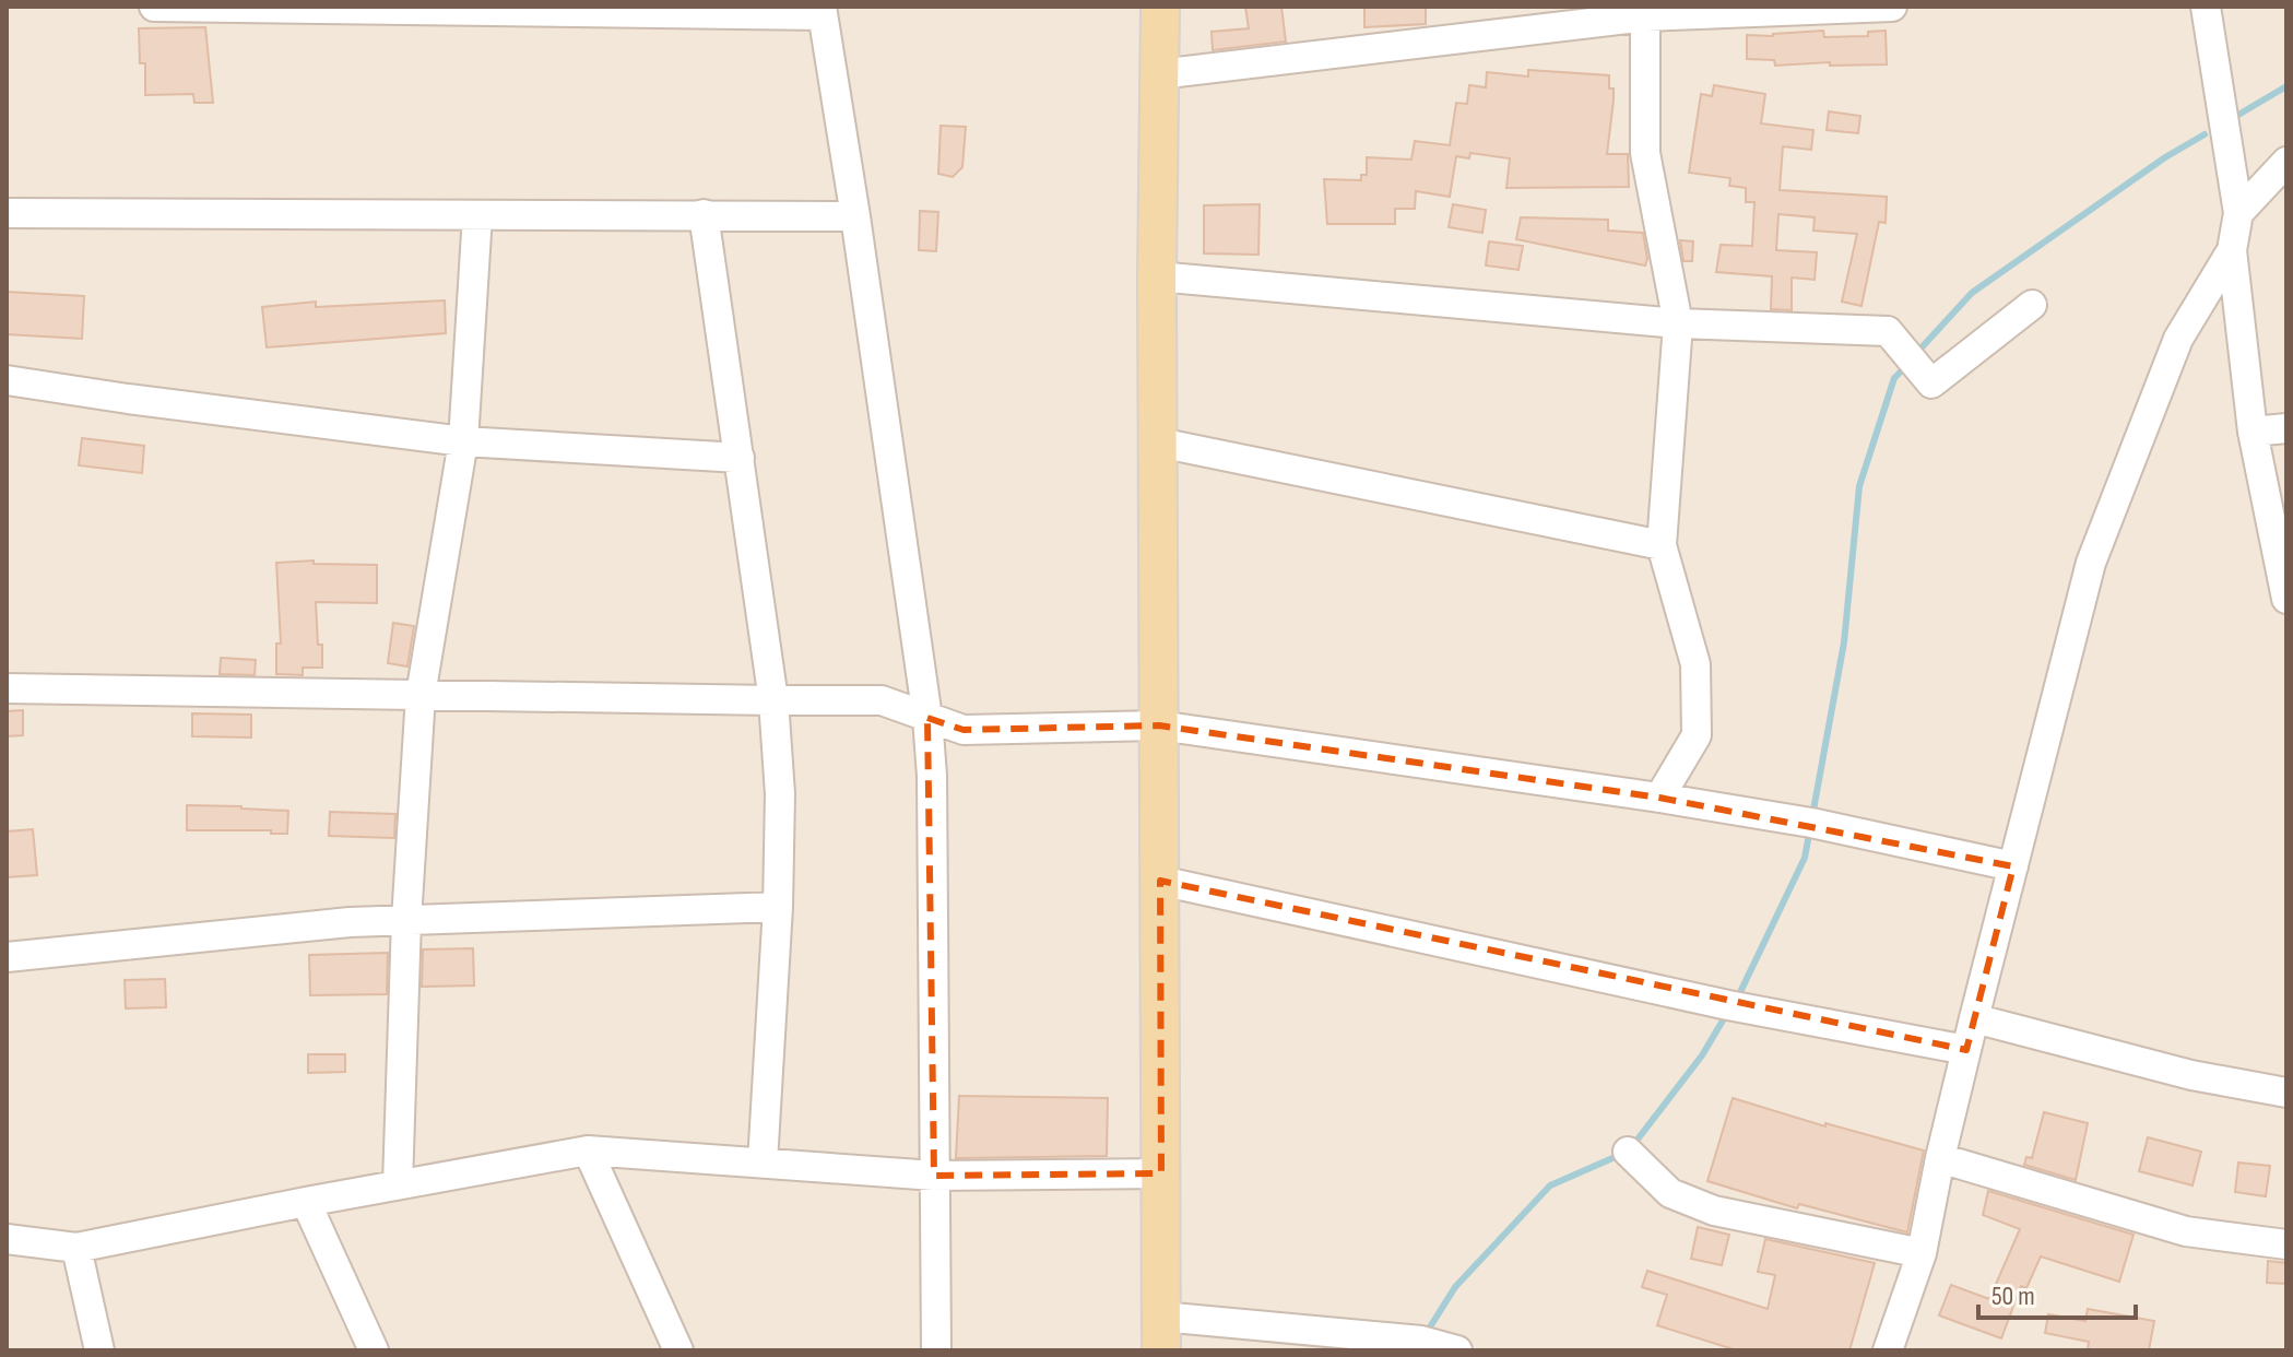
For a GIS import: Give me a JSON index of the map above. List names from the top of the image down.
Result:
{
  "scale_bar": "50 m"
}
